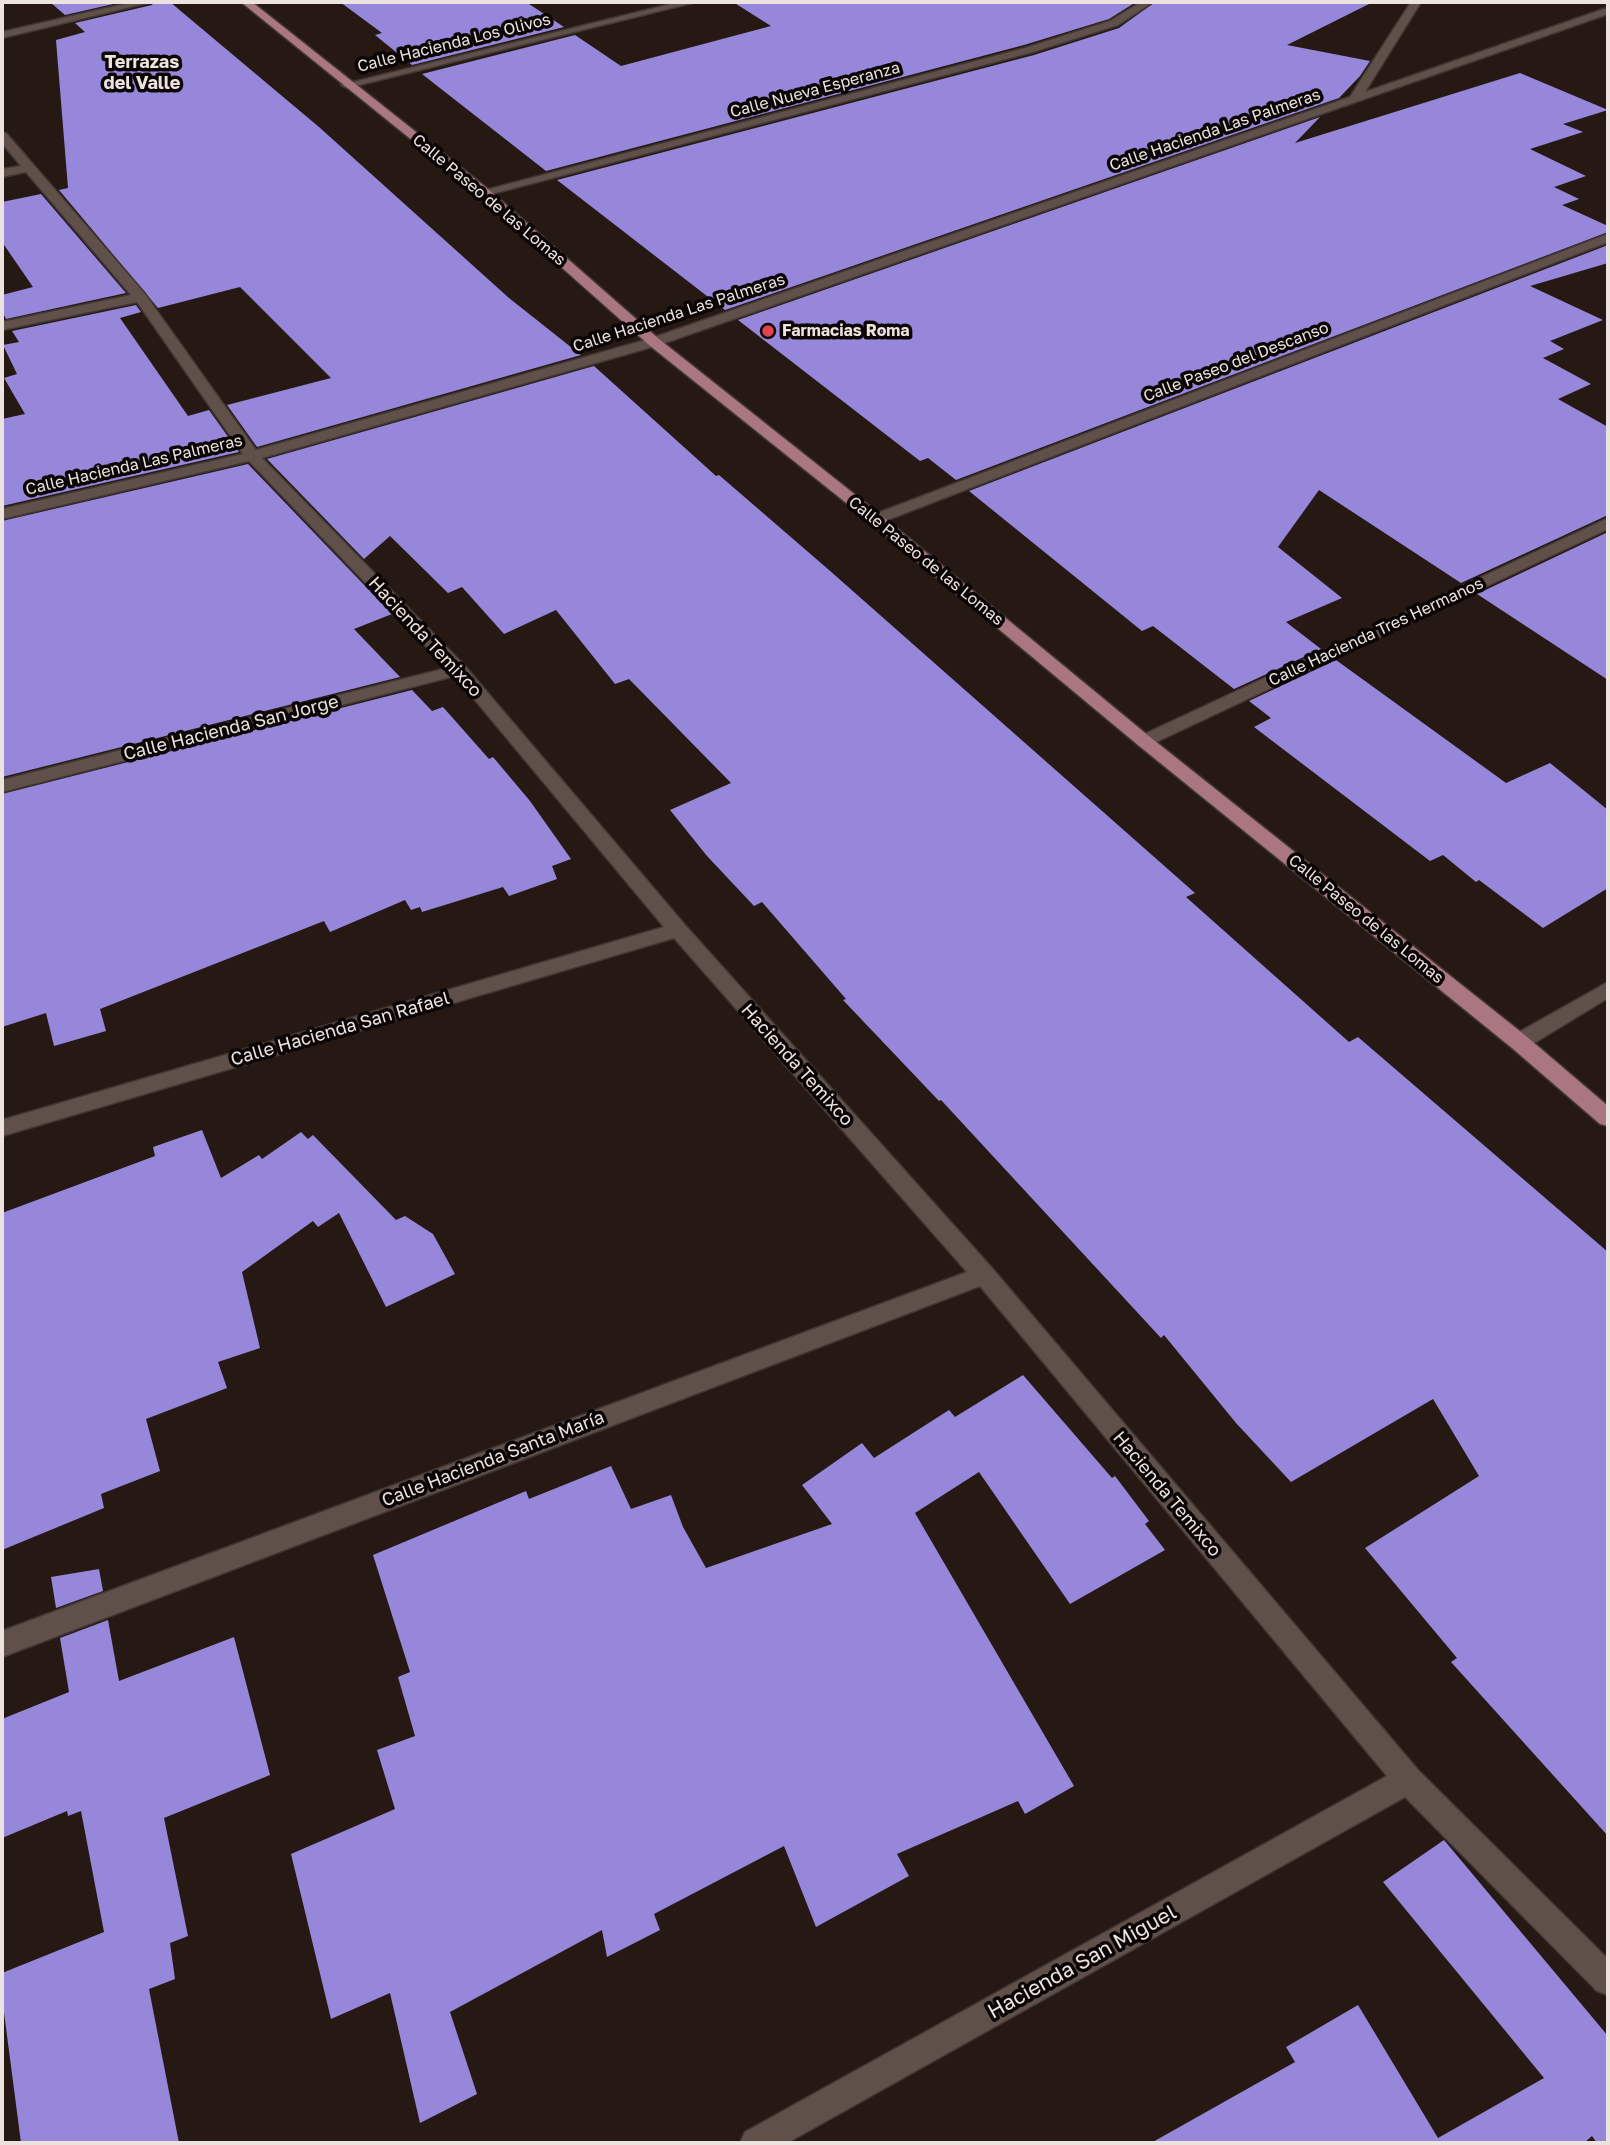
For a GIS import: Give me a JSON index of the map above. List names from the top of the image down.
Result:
{
  "streets": {
    "main road": ["Calle Paseo de las Lomas"],
    "street": [
      "Calle Hacienda Los Olivos",
      "Calle Nueva Esperanza",
      "Calle Hacienda Las Palmeras",
      "Calle Paseo del Descanso",
      "Calle Hacienda Tres Hermanos",
      "Hacienda Temixco",
      "Calle Hacienda San Jorge",
      "Calle Hacienda San Rafael",
      "Calle Hacienda Santa María",
      "Hacienda San Miguel"
    ]
  },
  "crossings": [
    ["Calle Hacienda Los Olivos", "Calle Paseo de las Lomas"],
    ["Calle Nueva Esperanza", "Calle Paseo de las Lomas"],
    ["Calle Hacienda Las Palmeras", "Calle Paseo de las Lomas"],
    ["Calle Hacienda Las Palmeras", "Hacienda Temixco"],
    ["Calle Paseo de las Lomas", "Calle Paseo del Descanso"],
    ["Calle Paseo de las Lomas", "Calle Hacienda Tres Hermanos"],
    ["Hacienda Temixco", "Calle Hacienda San Jorge"],
    ["Hacienda Temixco", "Calle Hacienda San Rafael"],
    ["Hacienda Temixco", "Calle Hacienda Santa María"],
    ["Hacienda Temixco", "Hacienda San Miguel"]
  ],
  "districts": ["Terrazas del Valle"],
  "places": ["Farmacias Roma"]
}
